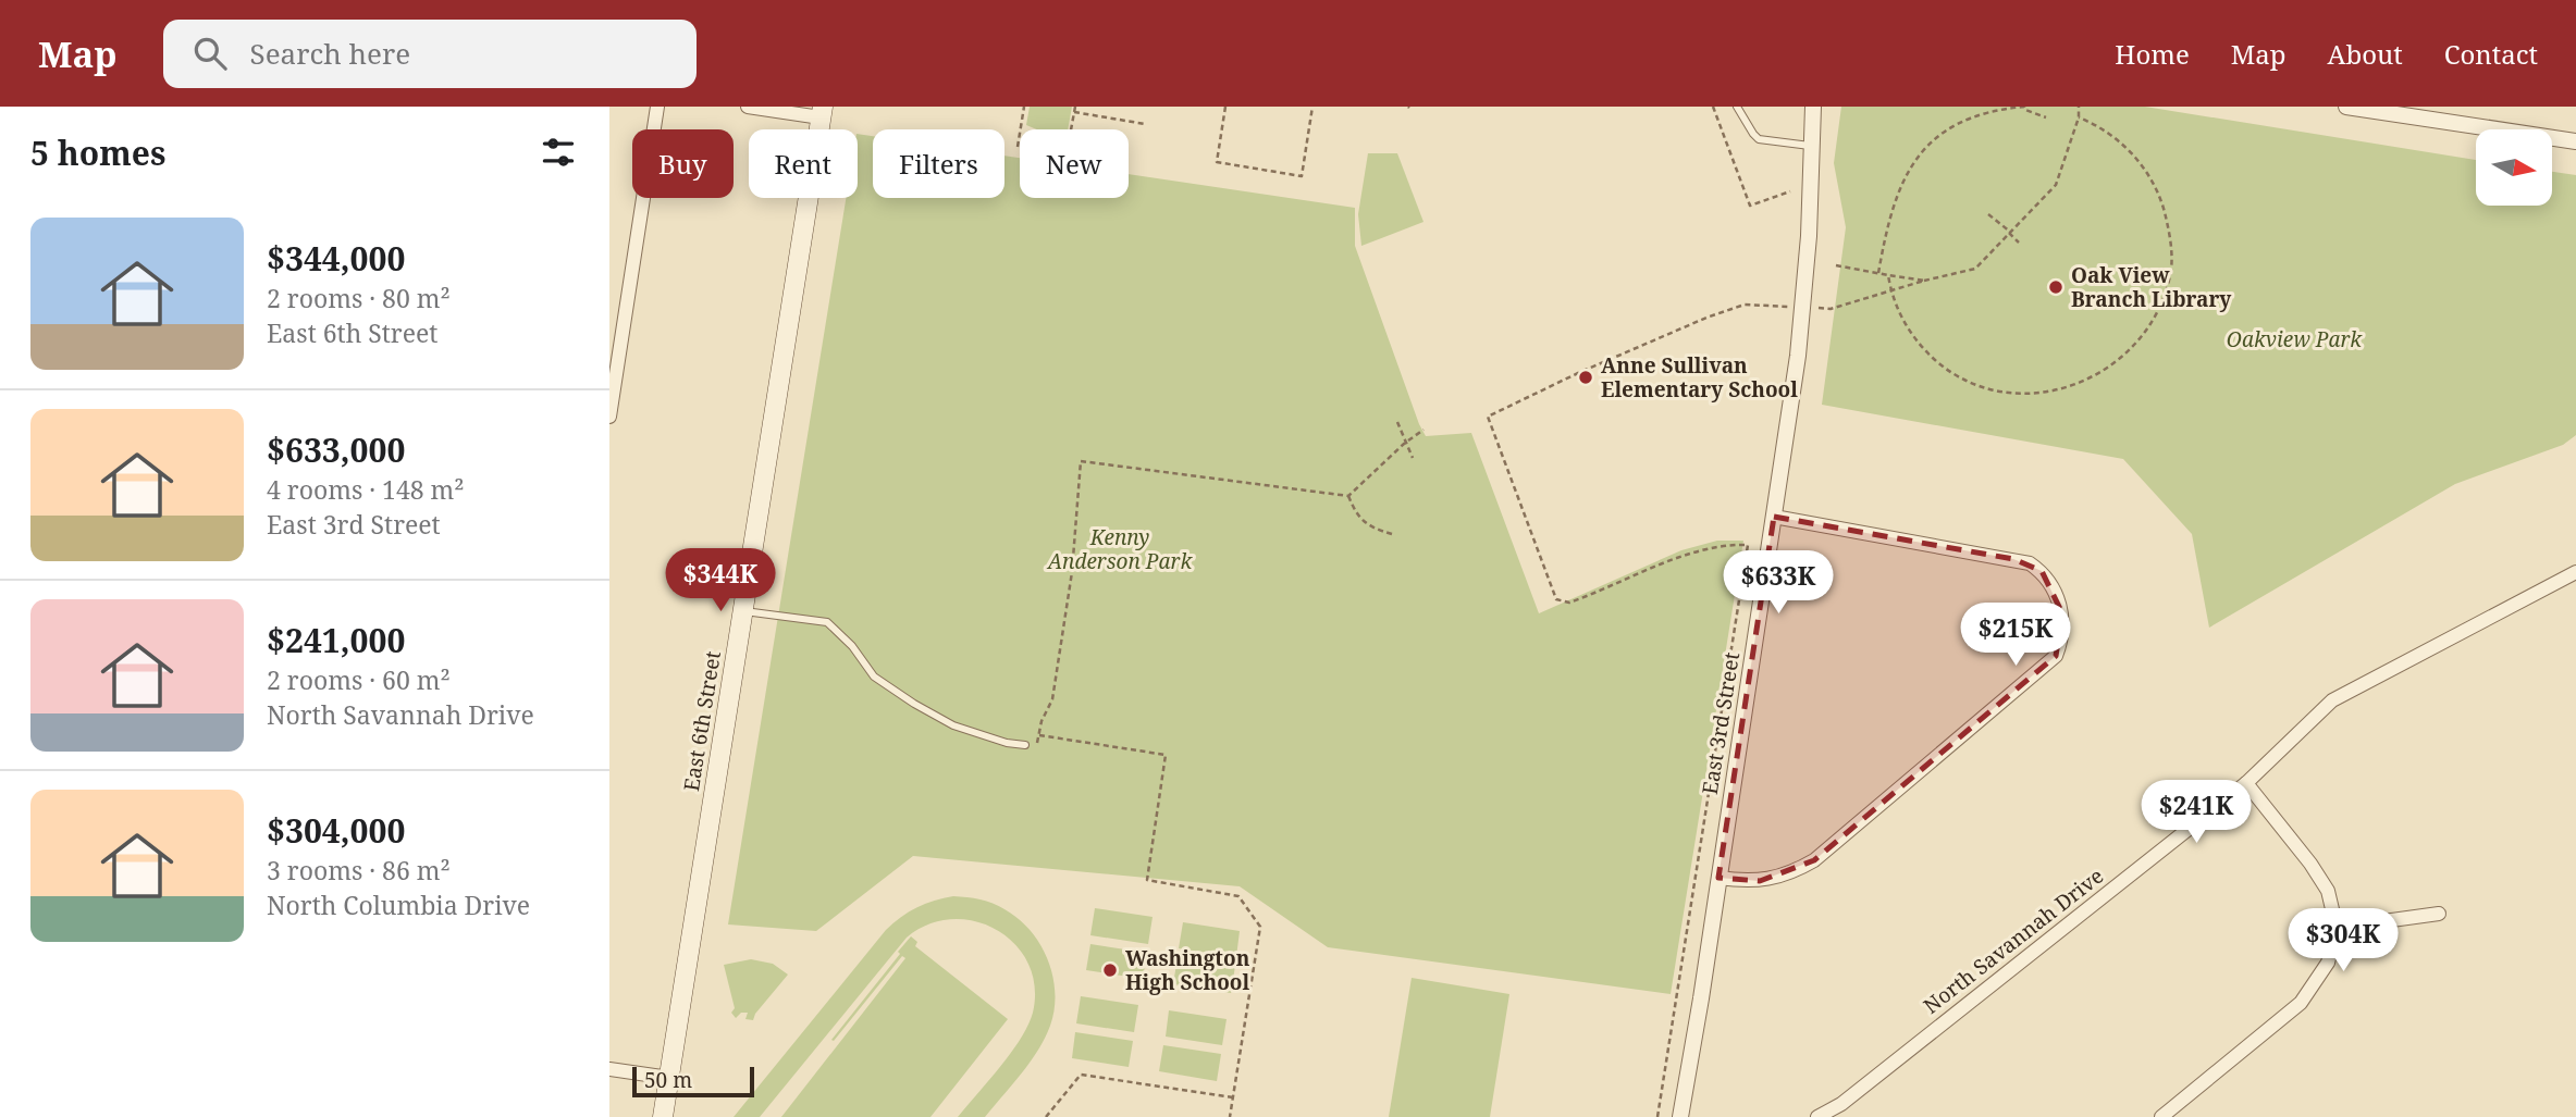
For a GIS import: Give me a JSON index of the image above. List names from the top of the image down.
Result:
{
  "streets": {
    "main road": ["East 6th Street"],
    "street": ["East 3rd Street", "North Savannah Drive"]
  },
  "parks": ["Oakview Park", "Kenny Anderson Park"],
  "places": ["Oak View Branch Library", "Anne Sullivan Elementary School", "Washington High School"],
  "scale_bar": "50 m",
  "north": "right",
  "page": {
    "header": "Map",
    "search": "Search here",
    "nav": [
      "Home",
      "Map",
      "About",
      "Contact"
    ],
    "heading": "5 homes",
    "chip": [
      "Buy",
      "Rent",
      "Filters",
      "New"
    ],
    "list": [
      {
        "name": "$344,000",
        "note": "2 rooms · 80 m² · East 6th Street"
      },
      {
        "name": "$633,000",
        "note": "4 rooms · 148 m² · East 3rd Street"
      },
      {
        "name": "$241,000",
        "note": "2 rooms · 60 m² · North Savannah Drive"
      },
      {
        "name": "$304,000",
        "note": "3 rooms · 86 m² · North Columbia Drive"
      }
    ],
    "price": [
      "$344K",
      "$633K",
      "$215K",
      "$241K",
      "$304K"
    ],
    "scale": "50 m"
  }
}
